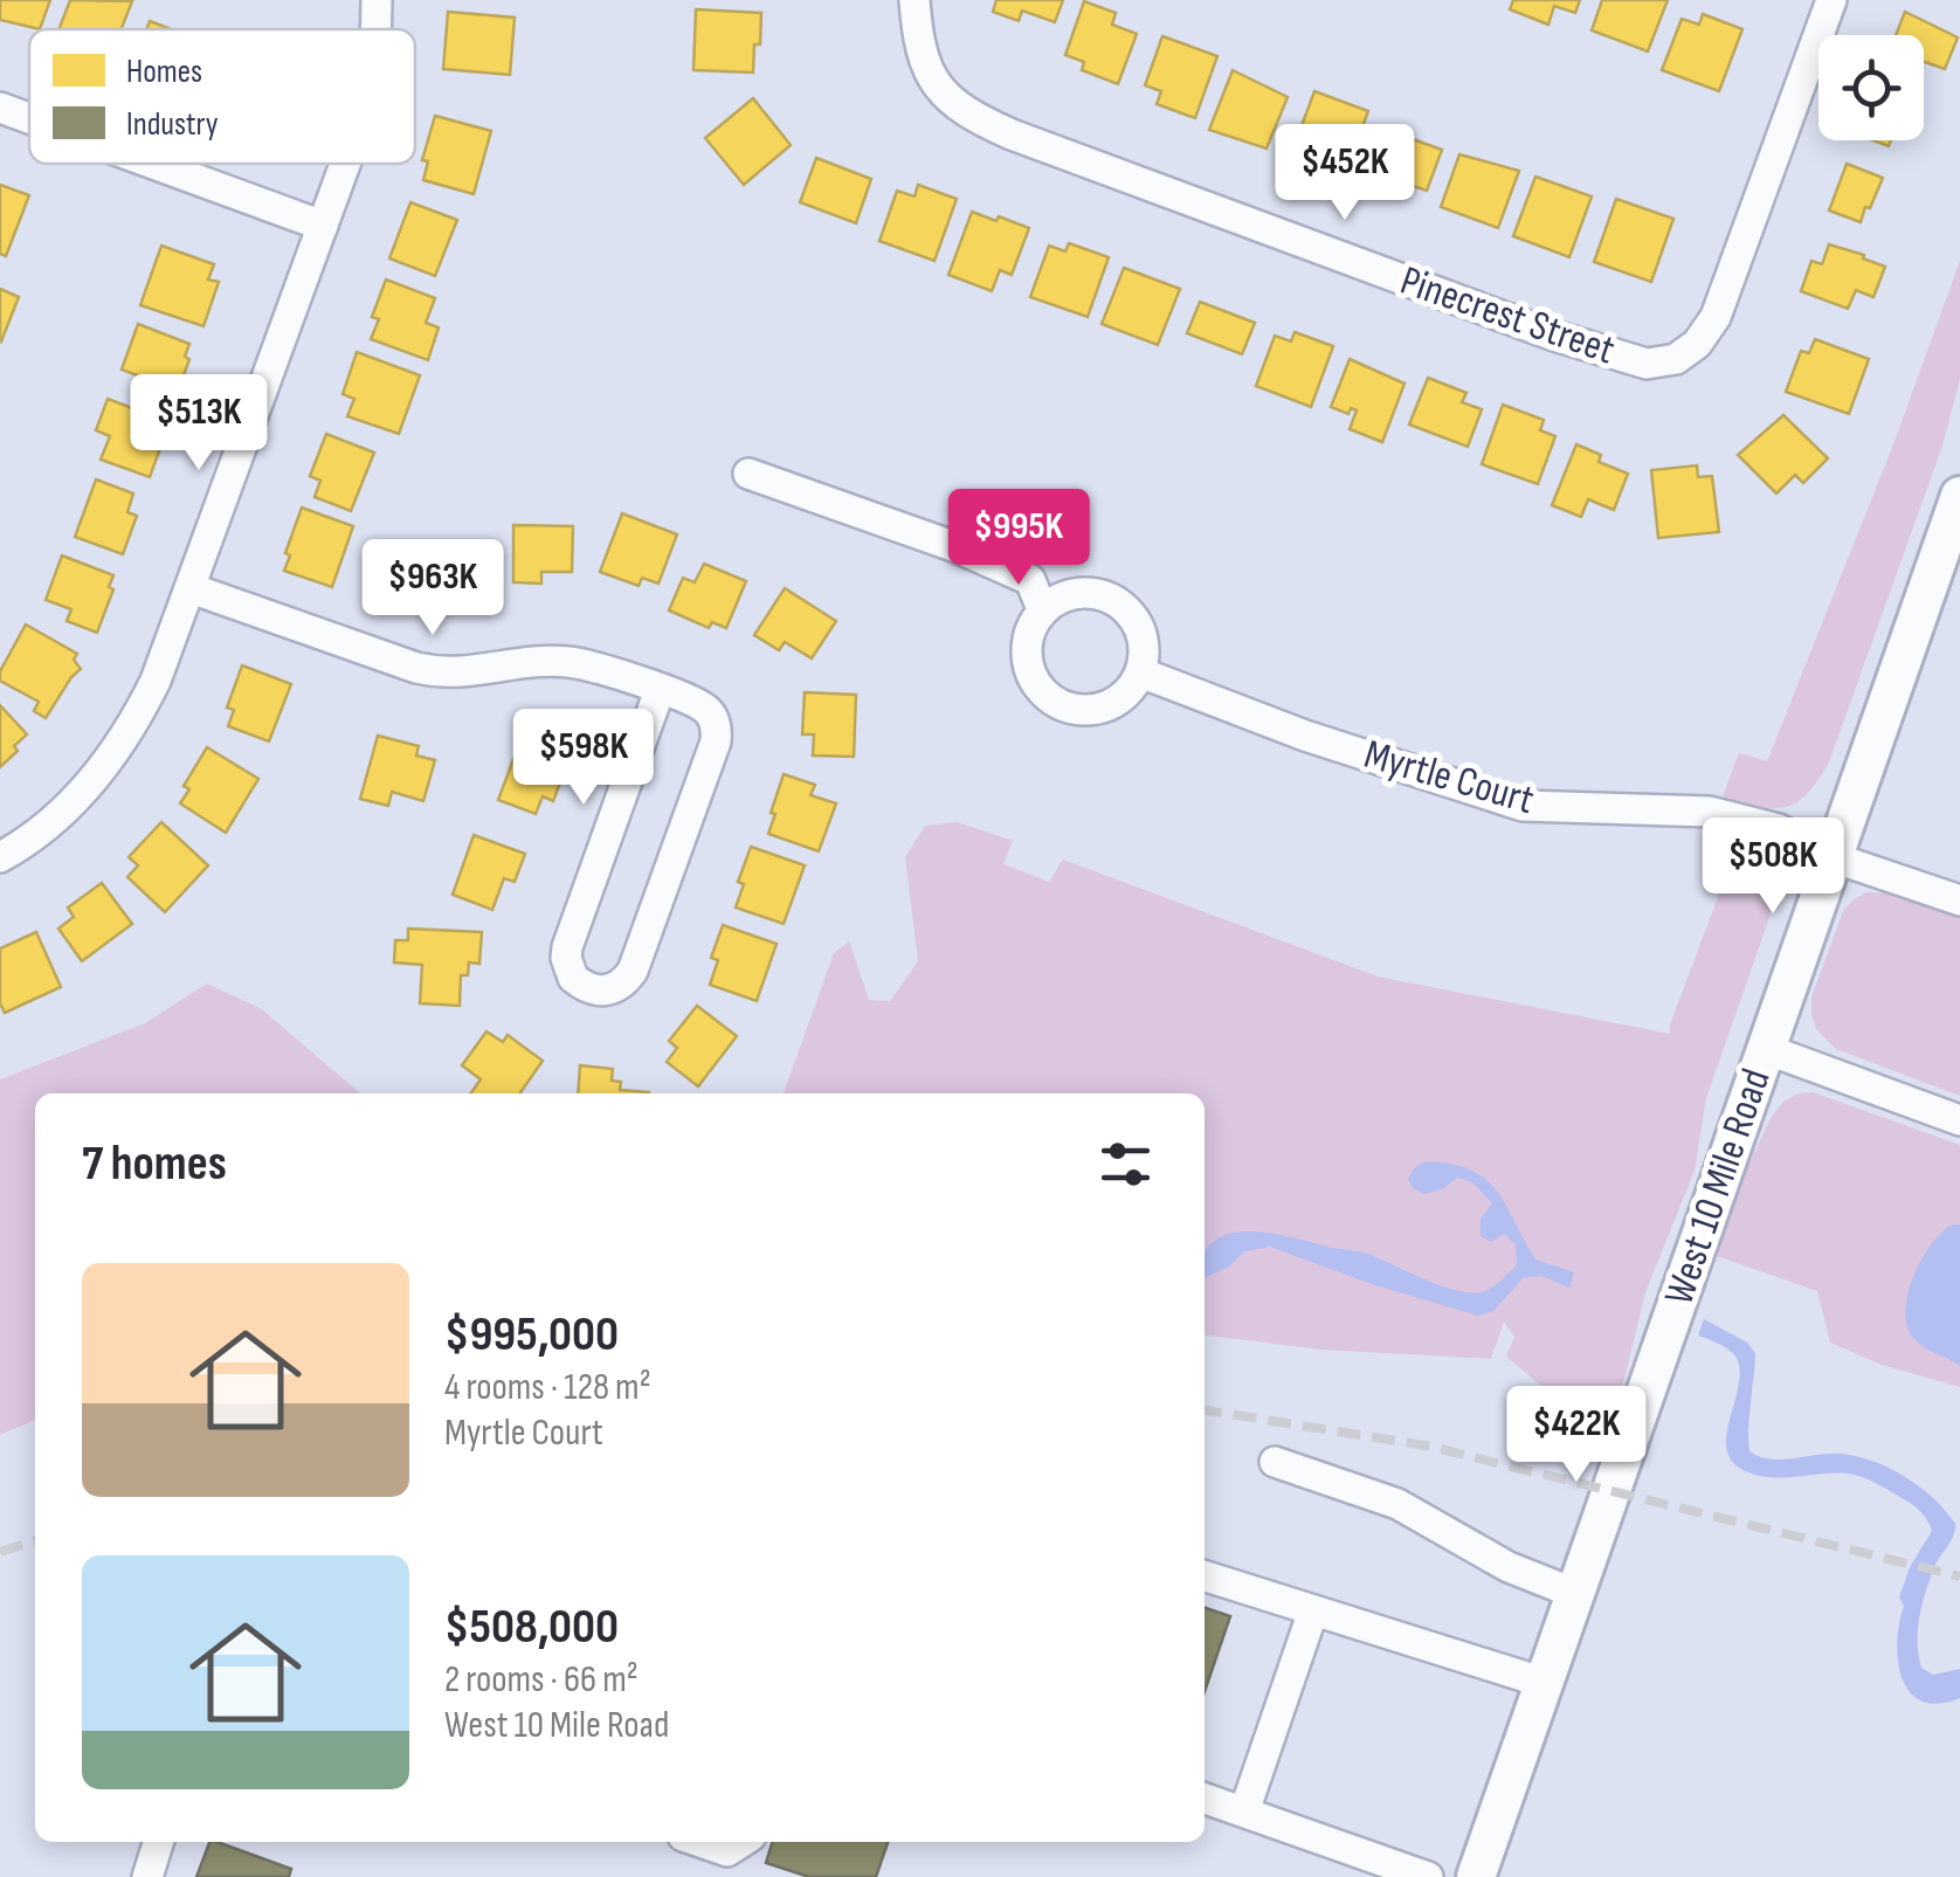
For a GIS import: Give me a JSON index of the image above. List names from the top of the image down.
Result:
{
  "streets": {
    "main road": ["West 10 Mile Road"],
    "street": ["Pinecrest Street", "Myrtle Court"]
  },
  "crossings": [
    ["Myrtle Court", "West 10 Mile Road"]
  ],
  "legend": ["Homes", "Industry"],
  "page": {
    "price": [
      "$452K",
      "$513K",
      "$995K",
      "$963K",
      "$598K",
      "$508K",
      "$422K"
    ],
    "heading": "7 homes",
    "list": [
      {
        "name": "$995,000",
        "note": "4 rooms · 128 m² · Myrtle Court"
      },
      {
        "name": "$508,000",
        "note": "2 rooms · 66 m² · West 10 Mile Road"
      }
    ]
  }
}
